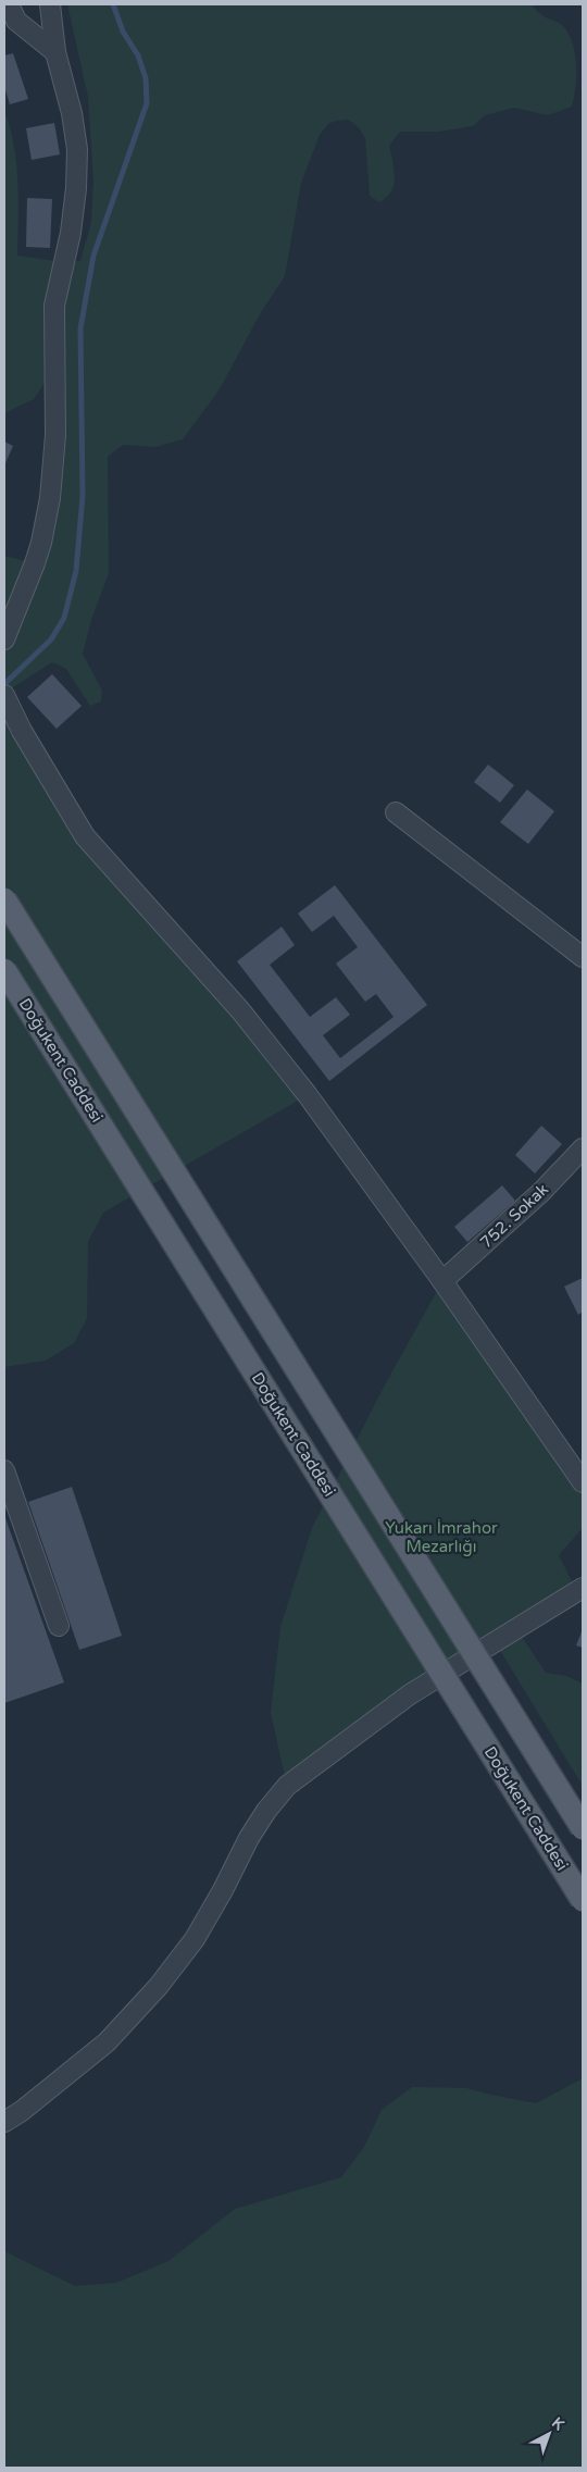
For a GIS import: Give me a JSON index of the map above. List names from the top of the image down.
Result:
{
  "streets": {
    "main road": ["Doğukent Caddesi"],
    "street": ["752. Sokak"]
  },
  "parks": ["Yukarı İmrahor Mezarlığı"],
  "north": "top right"
}
